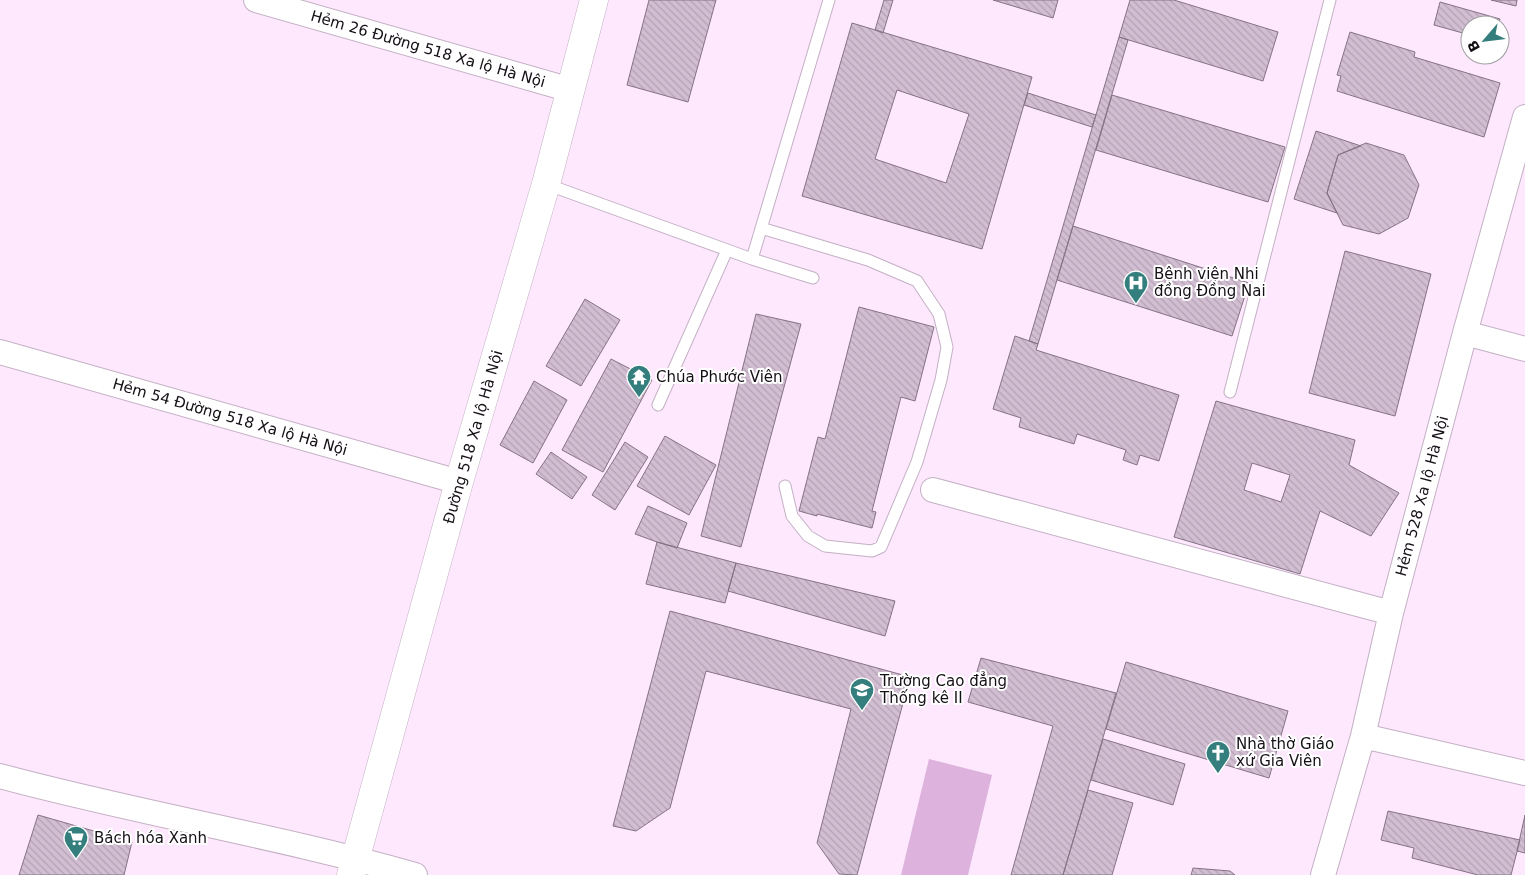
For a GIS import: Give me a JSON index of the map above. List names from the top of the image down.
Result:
{
  "streets": {
    "street": [
      "Hẻm 26 Đường 518 Xa lộ Hà Nội",
      "Hẻm 54 Đường 518 Xa lộ Hà Nội",
      "Đường 518 Xa lộ Hà Nội",
      "Hẻm 528 Xa lộ Hà Nội"
    ]
  },
  "crossings": [
    ["Hẻm 26 Đường 518 Xa lộ Hà Nội", "Đường 518 Xa lộ Hà Nội"],
    ["Hẻm 54 Đường 518 Xa lộ Hà Nội", "Đường 518 Xa lộ Hà Nội"]
  ],
  "places": {
    "hospital": ["Bệnh viện Nhi đồng Đồng Nai"],
    "temple": ["Chúa Phước Viên"],
    "school or university": ["Trường Cao đẳng Thống kê II"],
    "church": ["Nhà thờ Giáo xứ Gia Viên"],
    "supermarket": ["Bách hóa Xanh"]
  },
  "north": "bottom left"
}
